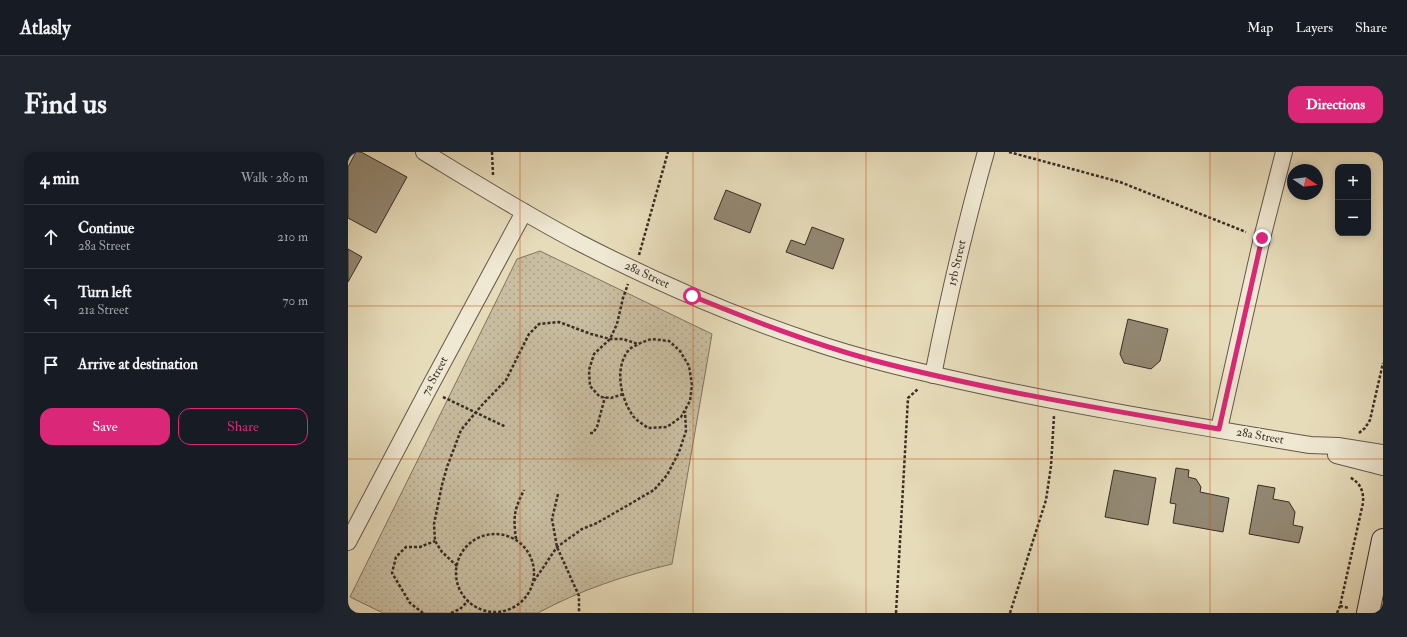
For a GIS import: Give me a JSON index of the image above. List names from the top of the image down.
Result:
{
  "streets": {
    "street": ["15b Street", "28a Street", "7a Street"]
  },
  "crossings": [
    ["15b Street", "28a Street"],
    ["28a Street", "7a Street"]
  ],
  "north": "right",
  "page": {
    "header": "Atlasly",
    "nav": ["Map", "Layers", "Share"],
    "buttons": [
      "Directions",
      ["Save", "Share"]
    ],
    "title": "Find us",
    "heading": ["4 min", "Walk · 280 m"],
    "map_buttons": ["+", "−"],
    "list": [
      ["Continue", "28a Street", "210 m"],
      ["Turn left", "21a Street", "70 m"],
      "Arrive at destination"
    ]
  }
}
